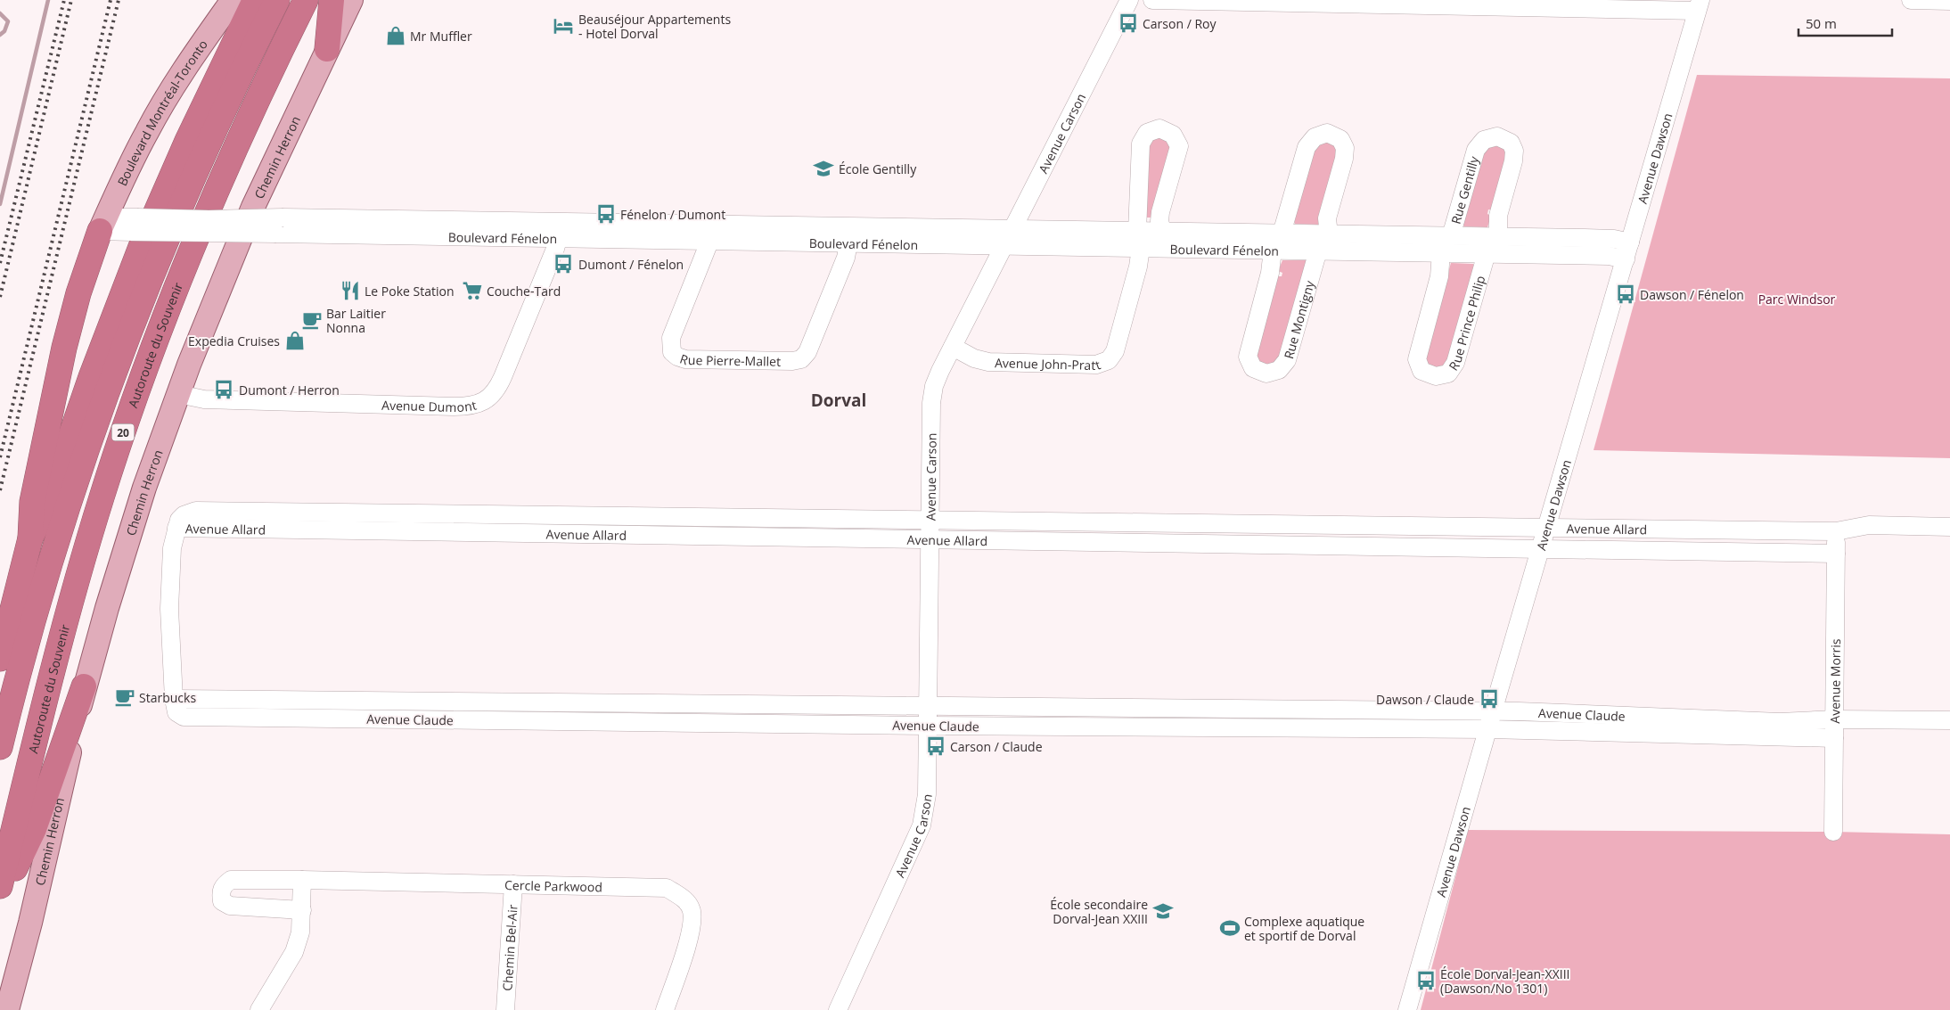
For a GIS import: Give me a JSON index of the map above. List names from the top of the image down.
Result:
{
  "streets": {
    "highway": ["Autoroute du Souvenir", "20"],
    "main road": ["Boulevard Montréal-Toronto", "Chemin Herron"],
    "street": [
      "Avenue Carson",
      "Avenue Dawson",
      "Rue Gentilly",
      "Boulevard Fénelon",
      "Rue Montigny",
      "Rue Prince Philip",
      "Rue Pierre-Mallet",
      "Avenue John-Pratt",
      "Avenue Dumont",
      "Avenue Allard",
      "Avenue Morris",
      "Avenue Claude",
      "Cercle Parkwood",
      "Chemin Bel-Air"
    ]
  },
  "crossings": [
    ["Boulevard Montréal-Toronto", "Boulevard Fénelon"],
    ["Avenue Carson", "Boulevard Fénelon"],
    ["Avenue Carson", "Avenue John-Pratt"],
    ["Avenue Carson", "Avenue Allard"],
    ["Avenue Carson", "Avenue Claude"],
    ["Chemin Herron", "Avenue Dumont"],
    ["Avenue Dawson", "Boulevard Fénelon"],
    ["Avenue Dawson", "Avenue Allard"],
    ["Avenue Dawson", "Avenue Claude"],
    ["Rue Gentilly", "Boulevard Fénelon"],
    ["Boulevard Fénelon", "Rue Montigny"],
    ["Boulevard Fénelon", "Rue Prince Philip"],
    ["Boulevard Fénelon", "Rue Pierre-Mallet"],
    ["Boulevard Fénelon", "Avenue John-Pratt"],
    ["Boulevard Fénelon", "Avenue Dumont"],
    ["Avenue Allard", "Avenue Morris"],
    ["Avenue Allard", "Avenue Claude"],
    ["Avenue Morris", "Avenue Claude"],
    ["Cercle Parkwood", "Chemin Bel-Air"]
  ],
  "districts": ["Dorval"],
  "parks": ["Parc Windsor"],
  "places": {
    "bus stop": [
      "Carson / Roy",
      "Fénelon / Dumont",
      "Dumont / Fénelon",
      "Dawson / Fénelon",
      "Dumont / Herron",
      "Dawson / Claude",
      "Carson / Claude",
      "École Dorval-Jean-XXIII (Dawson/No 1301)"
    ],
    "hotel": ["Beauséjour Appartements - Hotel Dorval"],
    "shop": ["Mr Muffler", "Expedia Cruises"],
    "school or university": ["École Gentilly", "École secondaire Dorval-Jean XXIII"],
    "restaurant": ["Le Poke Station"],
    "supermarket": ["Couche-Tard"],
    "cafe": ["Bar Laitier Nonna", "Starbucks"],
    "sports": ["Complexe aquatique et sportif de Dorval"]
  },
  "scale_bar": "50 m"
}
